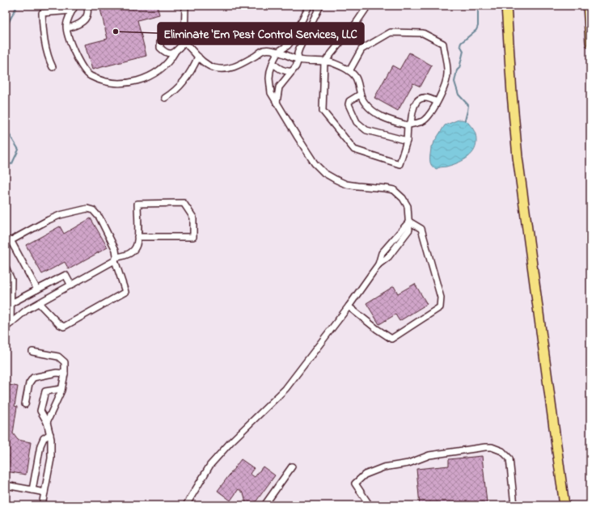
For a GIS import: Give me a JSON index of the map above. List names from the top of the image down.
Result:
{
  "places": ["Eliminate 'Em Pest Control Services, LLC"]
}
